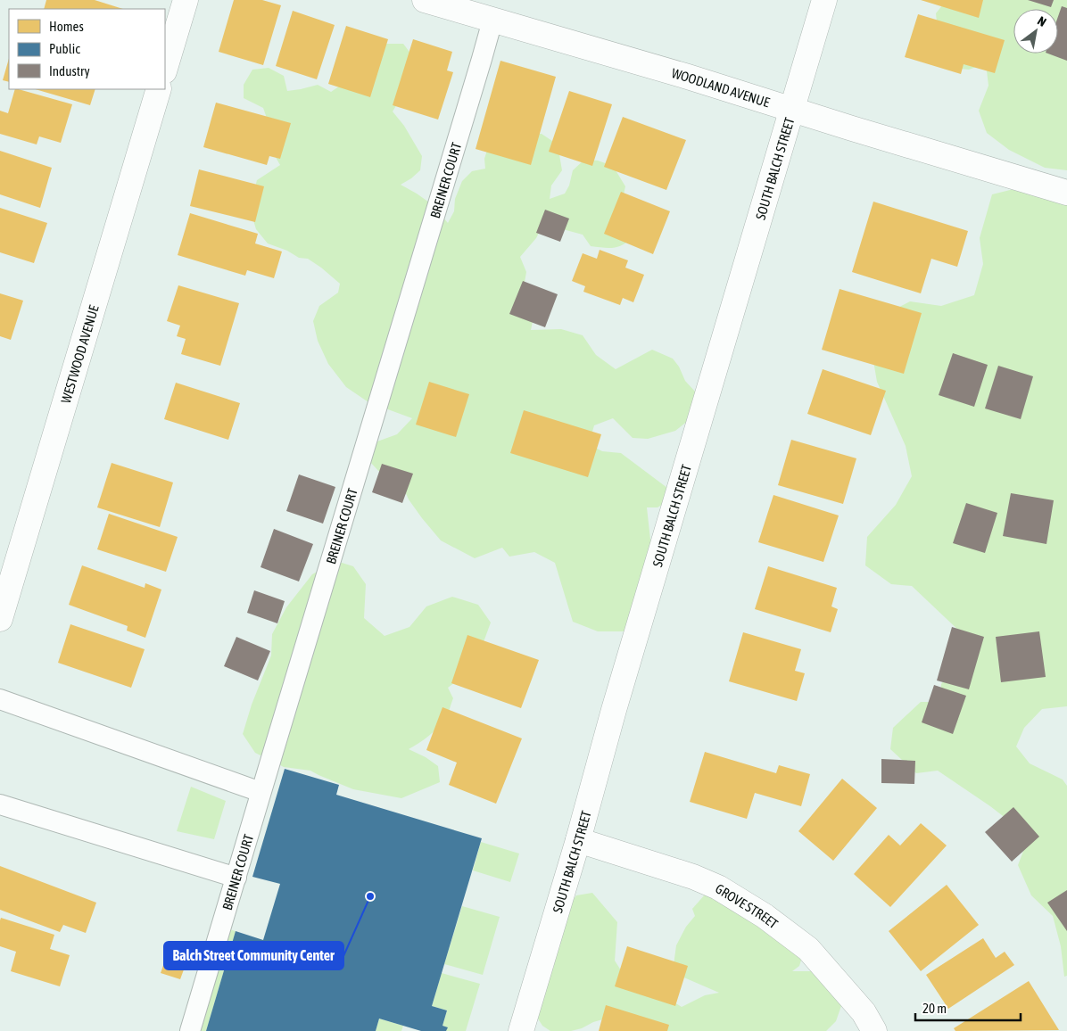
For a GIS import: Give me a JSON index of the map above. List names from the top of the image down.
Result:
{
  "streets": {
    "street": [
      "WOODLAND AVENUE",
      "SOUTH BALCH STREET",
      "WESTWOOD AVENUE",
      "GROVE STREET"
    ],
    "lane": ["BREINER COURT"]
  },
  "crossings": [
    ["WOODLAND AVENUE", "SOUTH BALCH STREET"],
    ["WOODLAND AVENUE", "BREINER COURT"],
    ["SOUTH BALCH STREET", "GROVE STREET"]
  ],
  "places": ["Balch Street Community Center"],
  "legend": ["Homes", "Public", "Industry"],
  "scale_bar": "20 m",
  "north": "top right"
}
